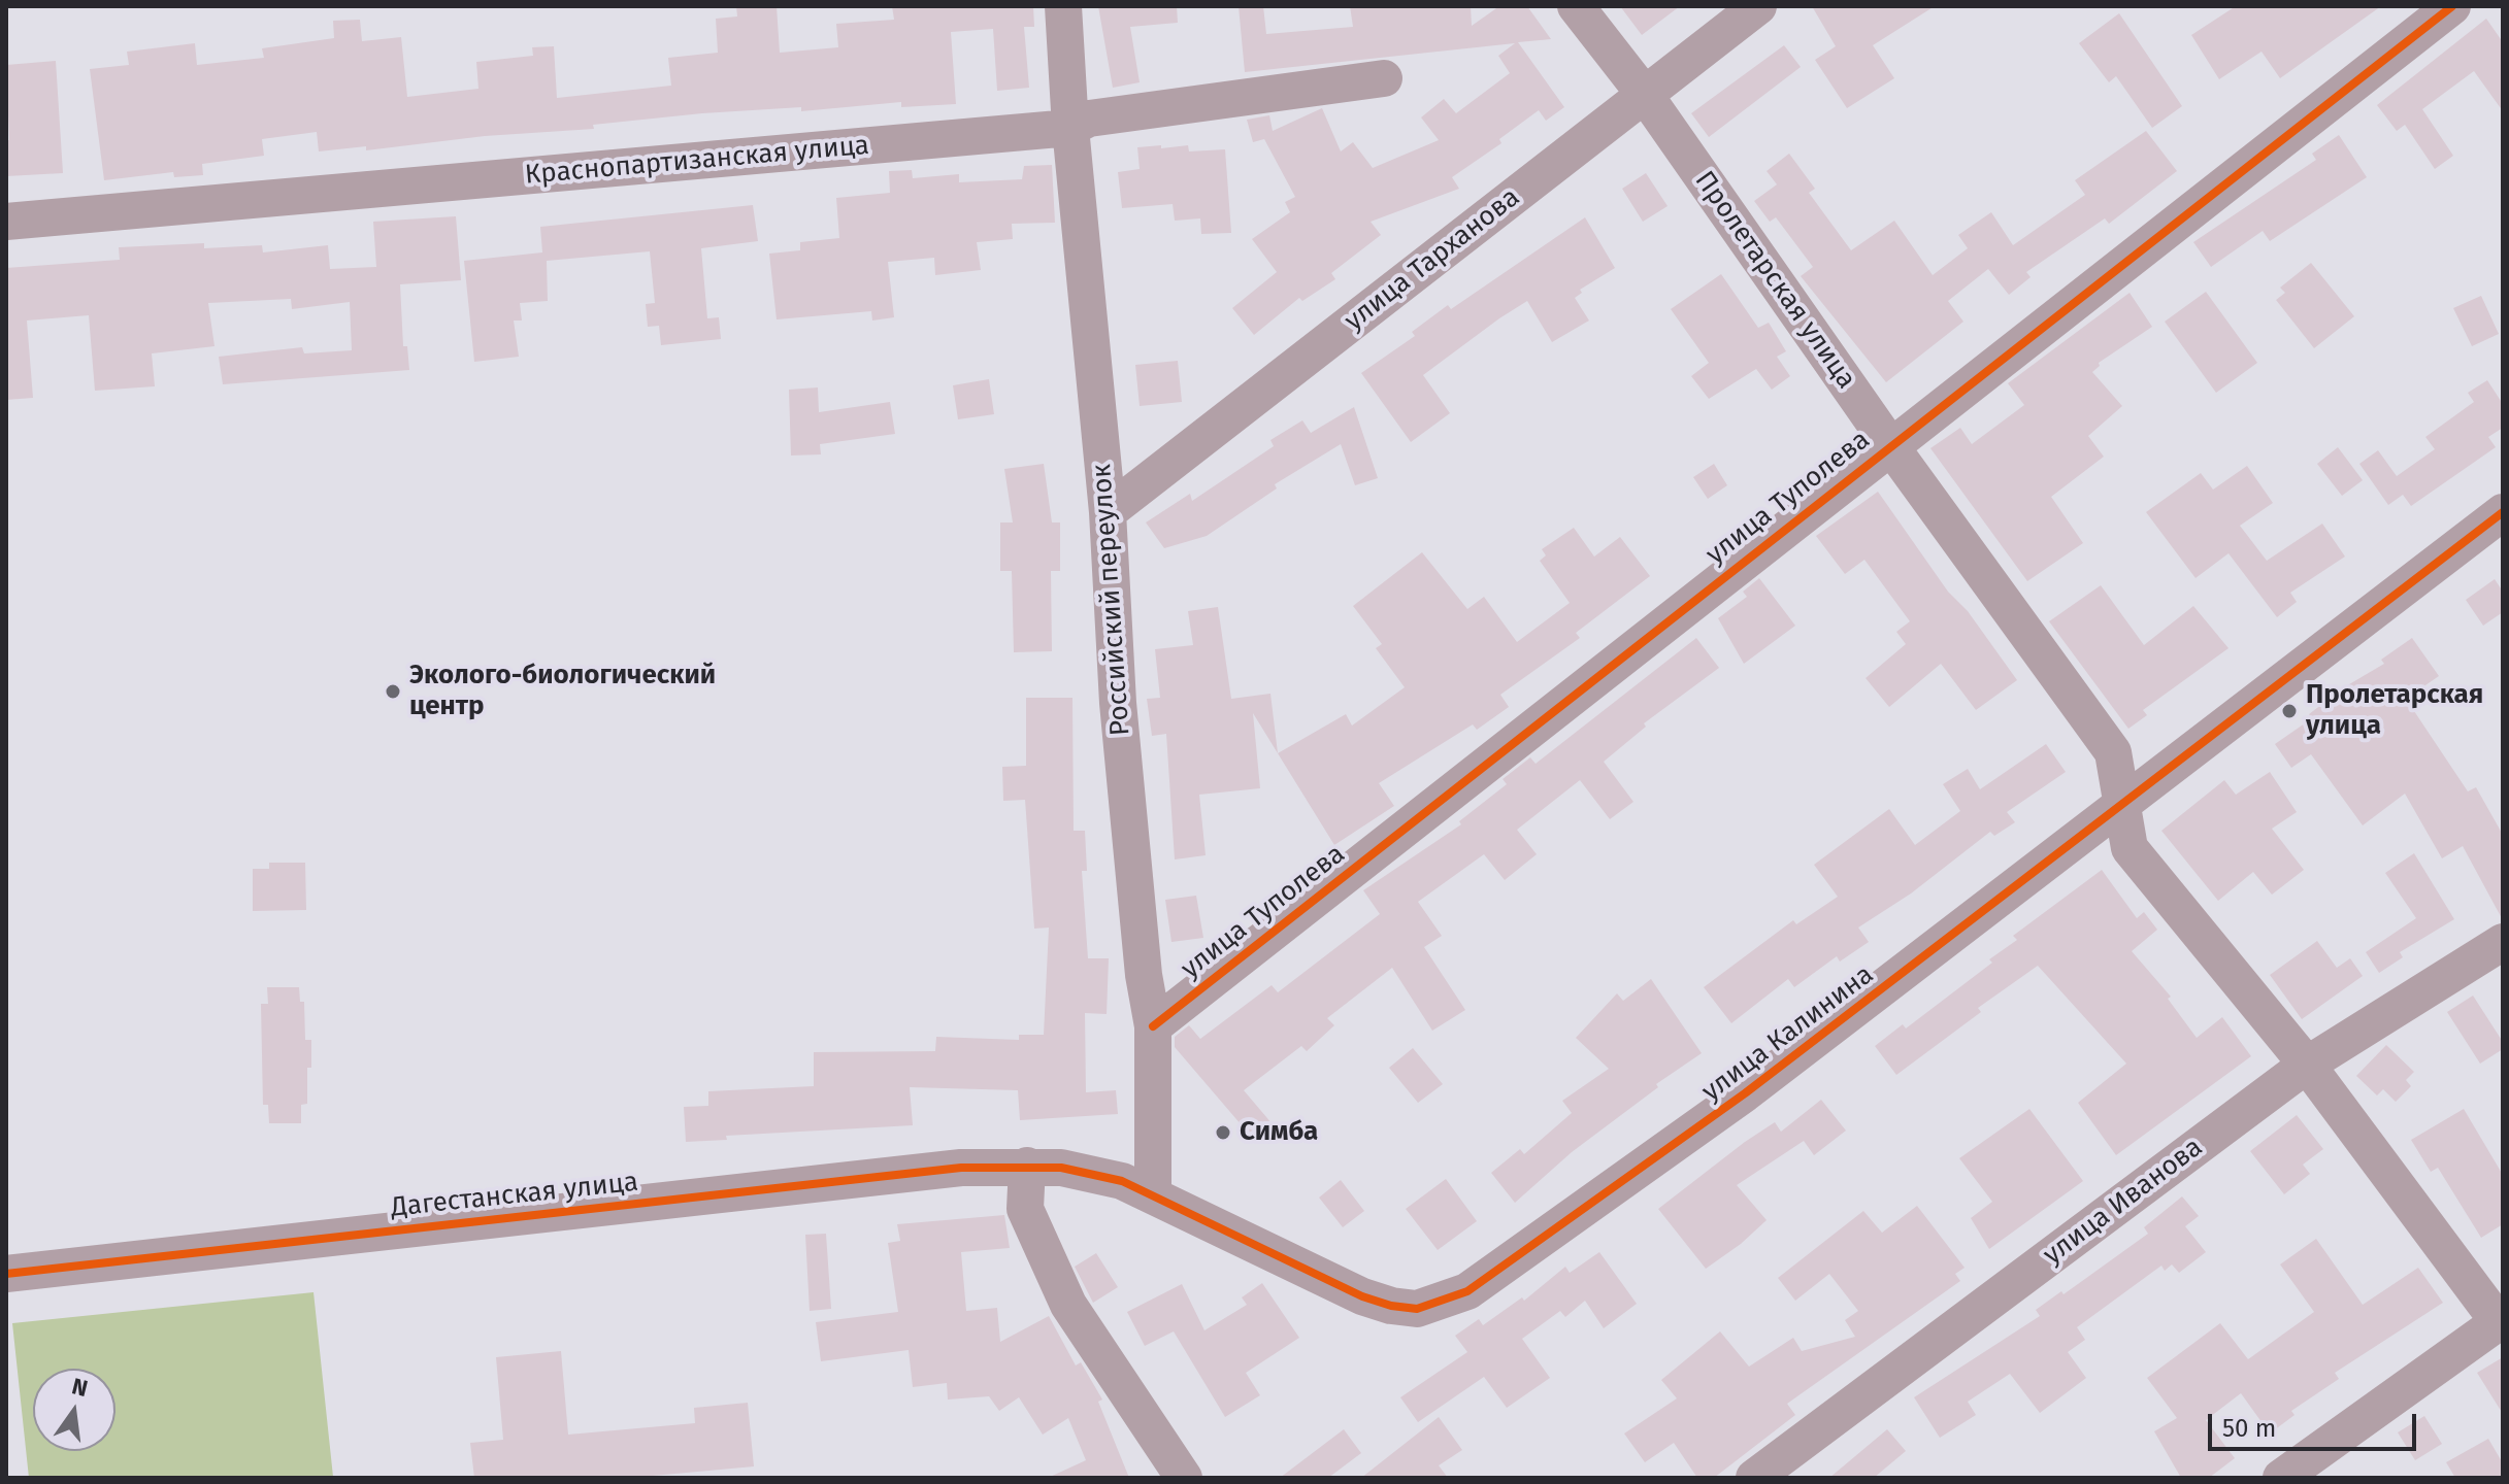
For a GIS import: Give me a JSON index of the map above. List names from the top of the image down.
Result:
{
  "streets": {
    "street": [
      "Краснопартизанская улица",
      "улица Тарханова",
      "Пролетарская улица",
      "улица Туполева",
      "Российский переулок",
      "улица Калинина",
      "Дагестанская улица",
      "улица Иванова"
    ]
  },
  "crossings": [
    ["Краснопартизанская улица", "Российский переулок"],
    ["улица Тарханова", "Пролетарская улица"],
    ["улица Тарханова", "Российский переулок"],
    ["Пролетарская улица", "улица Туполева"],
    ["Пролетарская улица", "улица Калинина"],
    ["Пролетарская улица", "улица Иванова"],
    ["улица Туполева", "Российский переулок"],
    ["Российский переулок", "улица Калинина"],
    ["улица Калинина", "Дагестанская улица"]
  ],
  "places": ["Эколого-биологический центр", "Пролетарская улица", "Симба"],
  "scale_bar": "50 m",
  "north": "top"
}
